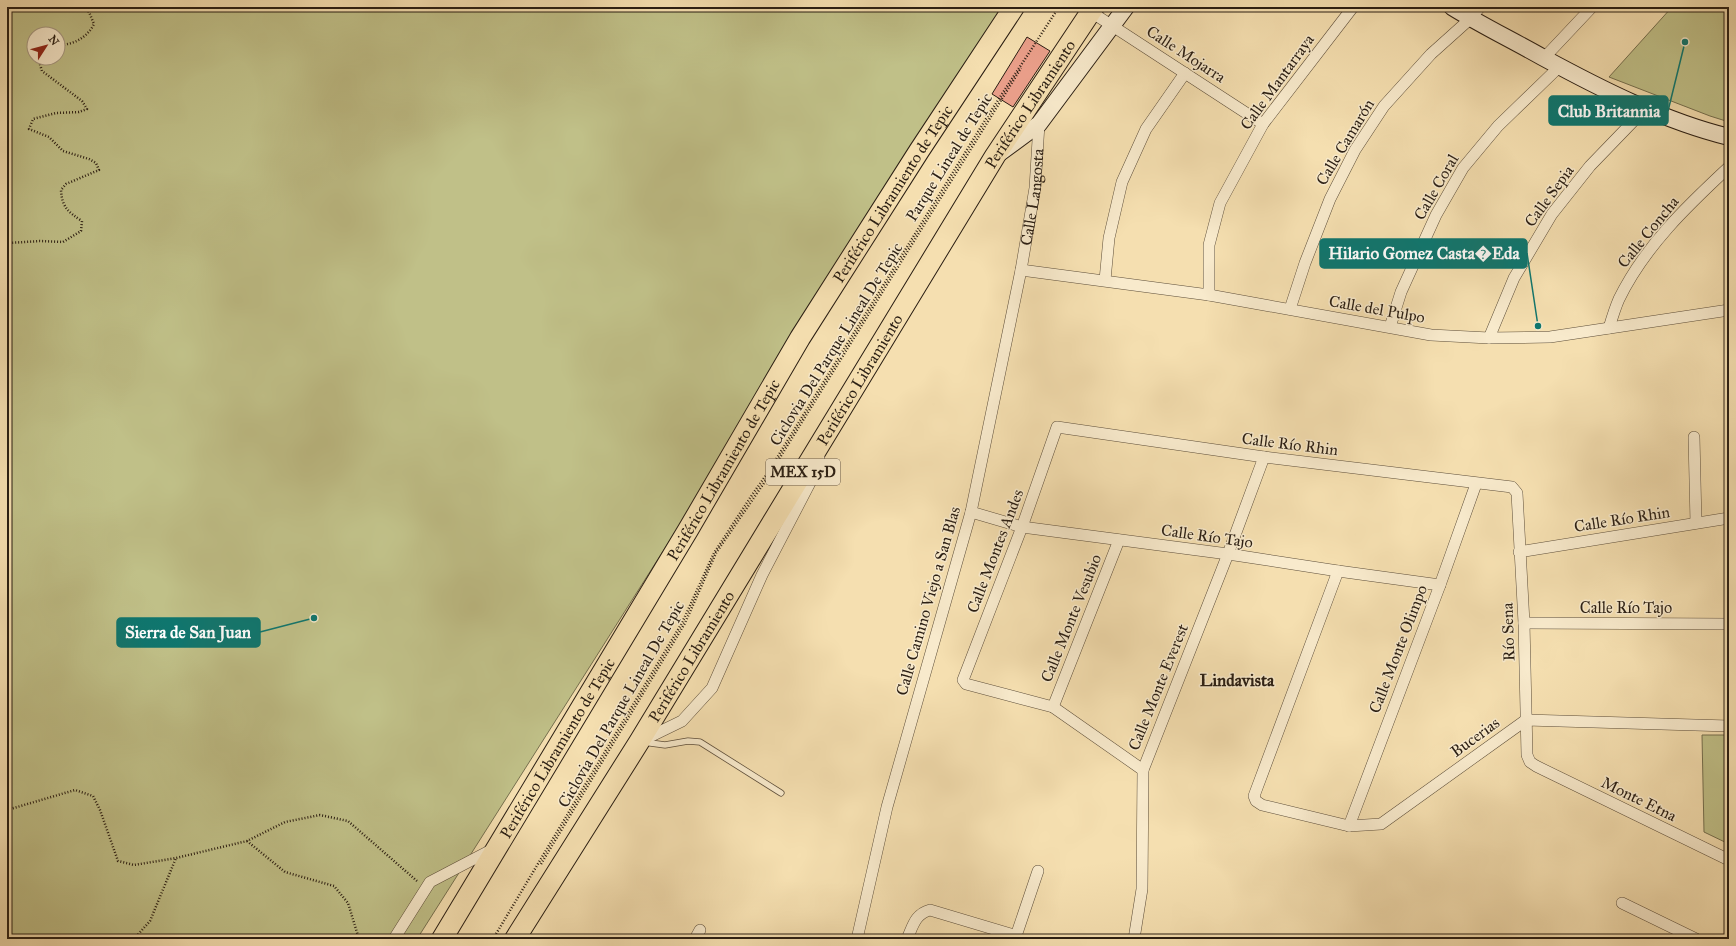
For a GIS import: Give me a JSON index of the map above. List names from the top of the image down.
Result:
{
  "streets": {
    "highway": ["Periférico Libramiento", "Periférico Libramiento de Tepic", "MEX 15D"],
    "street": [
      "Calle Mojarra",
      "Calle Mantarraya",
      "Calle Camarón",
      "Calle Coral",
      "Calle Sepia",
      "Calle Langosta",
      "Calle Concha",
      "Calle del Pulpo",
      "Calle Río Rhin",
      "Calle Río Tajo",
      "Calle Montes Andes",
      "Calle Camino Viejo a San Blas",
      "Calle Monte Vesubio",
      "Río Sena",
      "Calle Monte Olimpo",
      "Calle Monte Everest",
      "Bucerias",
      "Monte Etna"
    ],
    "path": ["Parque Lineal de Tepic", "Ciclovia Del Parque Lineal De Tepic"]
  },
  "crossings": [
    ["Calle Mojarra", "Calle Mantarraya"],
    ["Calle Mojarra", "Periférico Libramiento"],
    ["Calle Mojarra", "Calle Langosta"],
    ["Calle Mantarraya", "Calle del Pulpo"],
    ["Periférico Libramiento", "Calle Langosta"],
    ["Calle Camarón", "Calle del Pulpo"],
    ["Parque Lineal de Tepic", "Ciclovia Del Parque Lineal De Tepic"],
    ["Calle Coral", "Calle del Pulpo"],
    ["Calle Sepia", "Calle del Pulpo"],
    ["Calle Langosta", "Calle del Pulpo"],
    ["Calle Langosta", "Calle Camino Viejo a San Blas"],
    ["Calle Concha", "Calle del Pulpo"],
    ["Calle del Pulpo", "Calle Camino Viejo a San Blas"],
    ["Calle Río Rhin", "Calle Montes Andes"],
    ["Calle Río Rhin", "Río Sena"],
    ["Calle Río Rhin", "Calle Monte Olimpo"],
    ["Calle Río Rhin", "Calle Monte Everest"],
    ["Calle Río Tajo", "Calle Montes Andes"],
    ["Calle Río Tajo", "Calle Camino Viejo a San Blas"],
    ["Calle Río Tajo", "Calle Monte Vesubio"],
    ["Calle Río Tajo", "Río Sena"],
    ["Calle Río Tajo", "Calle Monte Olimpo"],
    ["Calle Río Tajo", "Calle Monte Everest"],
    ["Calle Río Tajo", "Bucerias"],
    ["Calle Montes Andes", "Calle Monte Vesubio"],
    ["Río Sena", "Bucerias"],
    ["Río Sena", "Monte Etna"],
    ["Calle Monte Olimpo", "Bucerias"]
  ],
  "districts": ["Lindavista"],
  "places": ["Club Britannia", "Hilario Gomez Casta�Eda", "Sierra de San Juan"],
  "north": "top right"
}
